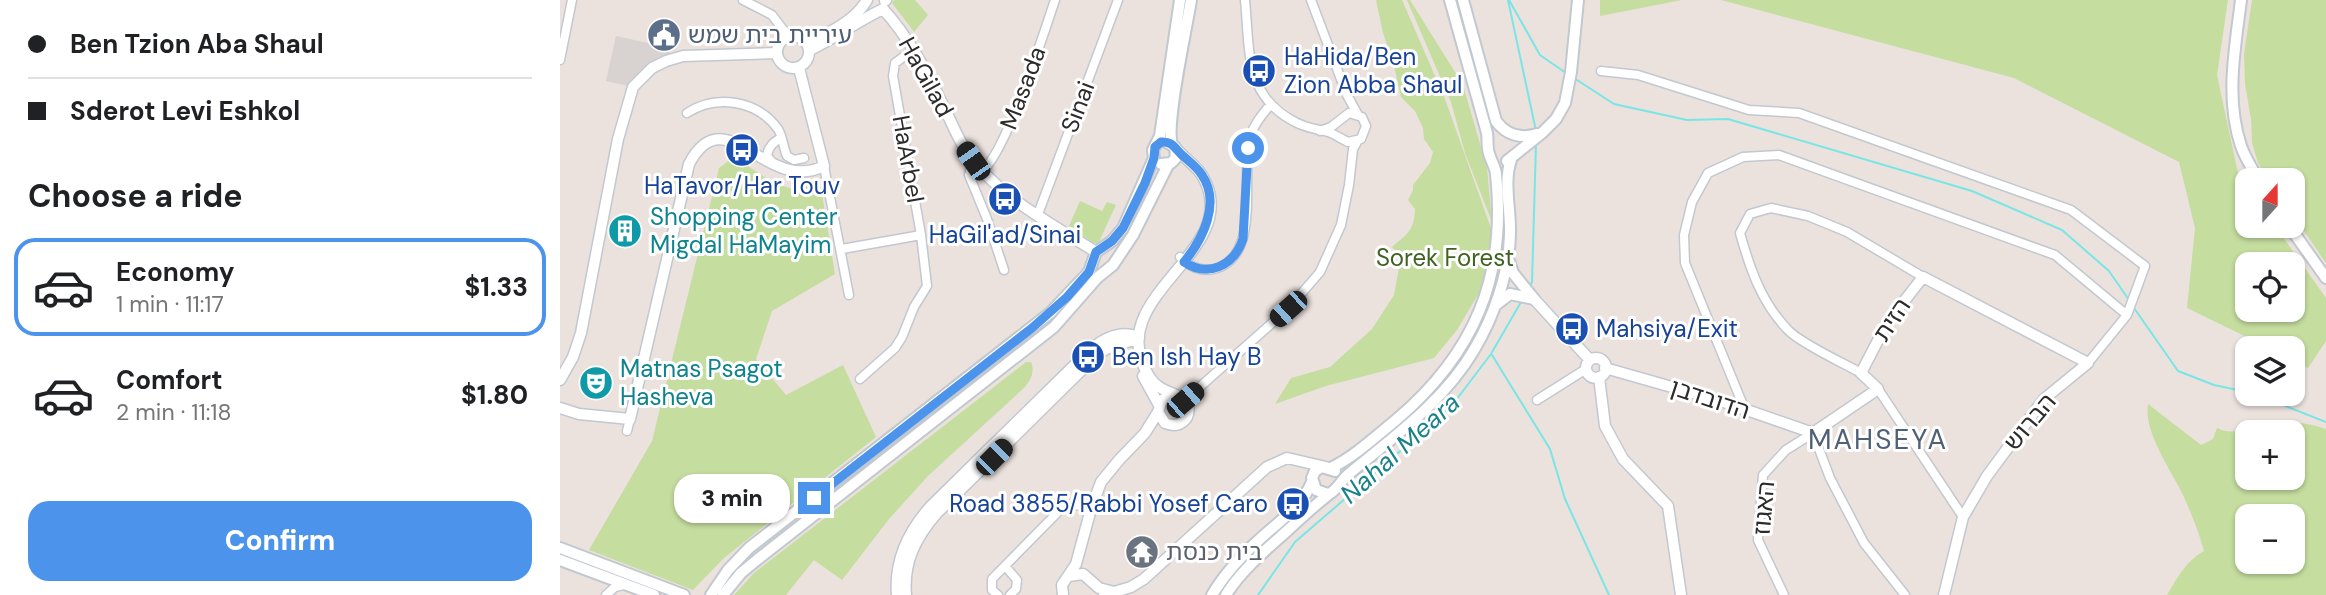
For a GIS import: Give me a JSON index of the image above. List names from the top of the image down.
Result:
{
  "streets": {
    "street": [
      "HaGilad",
      "Masada",
      "Sinai",
      "HaArbel",
      "הזית",
      "הדובדבן",
      "הברוש",
      "האגוז"
    ]
  },
  "crossings": [
    ["HaGilad", "Masada"],
    ["HaGilad", "Sinai"],
    ["HaGilad", "HaArbel"],
    ["הזית", "הברוש"],
    ["הדובדבן", "האגוז"]
  ],
  "districts": ["MAHSEYA"],
  "water": ["Nahal Meara"],
  "parks": ["Sorek Forest"],
  "places": {
    "public building": ["עיריית בית שמש"],
    "bus stop": [
      "HaHida/Ben Zion Abba Shaul",
      "HaTavor/Har Touv",
      "HaGil'ad/Sinai",
      "Mahsiya/Exit",
      "Ben Ish Hay B",
      "Road 3855/Rabbi Yosef Caro"
    ],
    "building": ["Shopping Center Migdal HaMayim"],
    "theatre": ["Matnas Psagot Hasheva"],
    "temple": ["בית כנסת"]
  },
  "north": "top",
  "page": {
    "banner": ["Ben Tzion Aba Shaul", "Sderot Levi Eshkol"],
    "heading": "Choose a ride",
    "map_buttons": ["+", "−"],
    "list": [
      {
        "name": "Economy",
        "note": "1 min · 11:17",
        "value": "$1.33"
      },
      {
        "name": "Comfort",
        "note": "2 min · 11:18",
        "value": "$1.80"
      }
    ],
    "bubble": "3 min",
    "buttons": "Confirm"
  }
}
